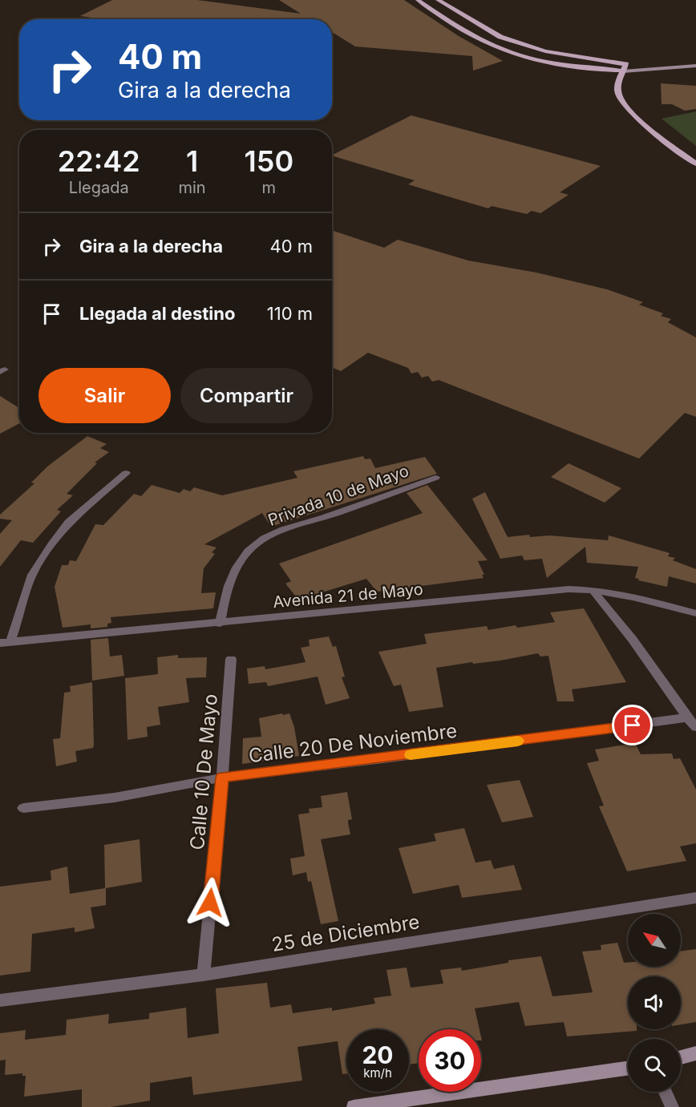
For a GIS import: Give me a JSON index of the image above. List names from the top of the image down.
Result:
{
  "streets": {
    "street": [
      "Privada 10 de Mayo",
      "Avenida 21 de Mayo",
      "Calle 20 De Noviembre",
      "Calle 10 De Mayo",
      "25 de Diciembre"
    ]
  },
  "crossings": [
    ["Privada 10 de Mayo", "Avenida 21 de Mayo"],
    ["Calle 20 De Noviembre", "Calle 10 De Mayo"],
    ["Calle 10 De Mayo", "25 de Diciembre"]
  ],
  "north": "top left",
  "page": {
    "turn": ["40 m", "Gira a la derecha"],
    "eta": [
      "22:42",
      "Llegada",
      "1",
      "min",
      "150",
      "m"
    ],
    "list": [
      {
        "name": "Gira a la derecha",
        "value": "40 m"
      },
      {
        "name": "Llegada al destino",
        "value": "110 m"
      }
    ],
    "buttons": ["Salir", "Compartir"],
    "speed": "20 km/h",
    "limit": "30"
  }
}
